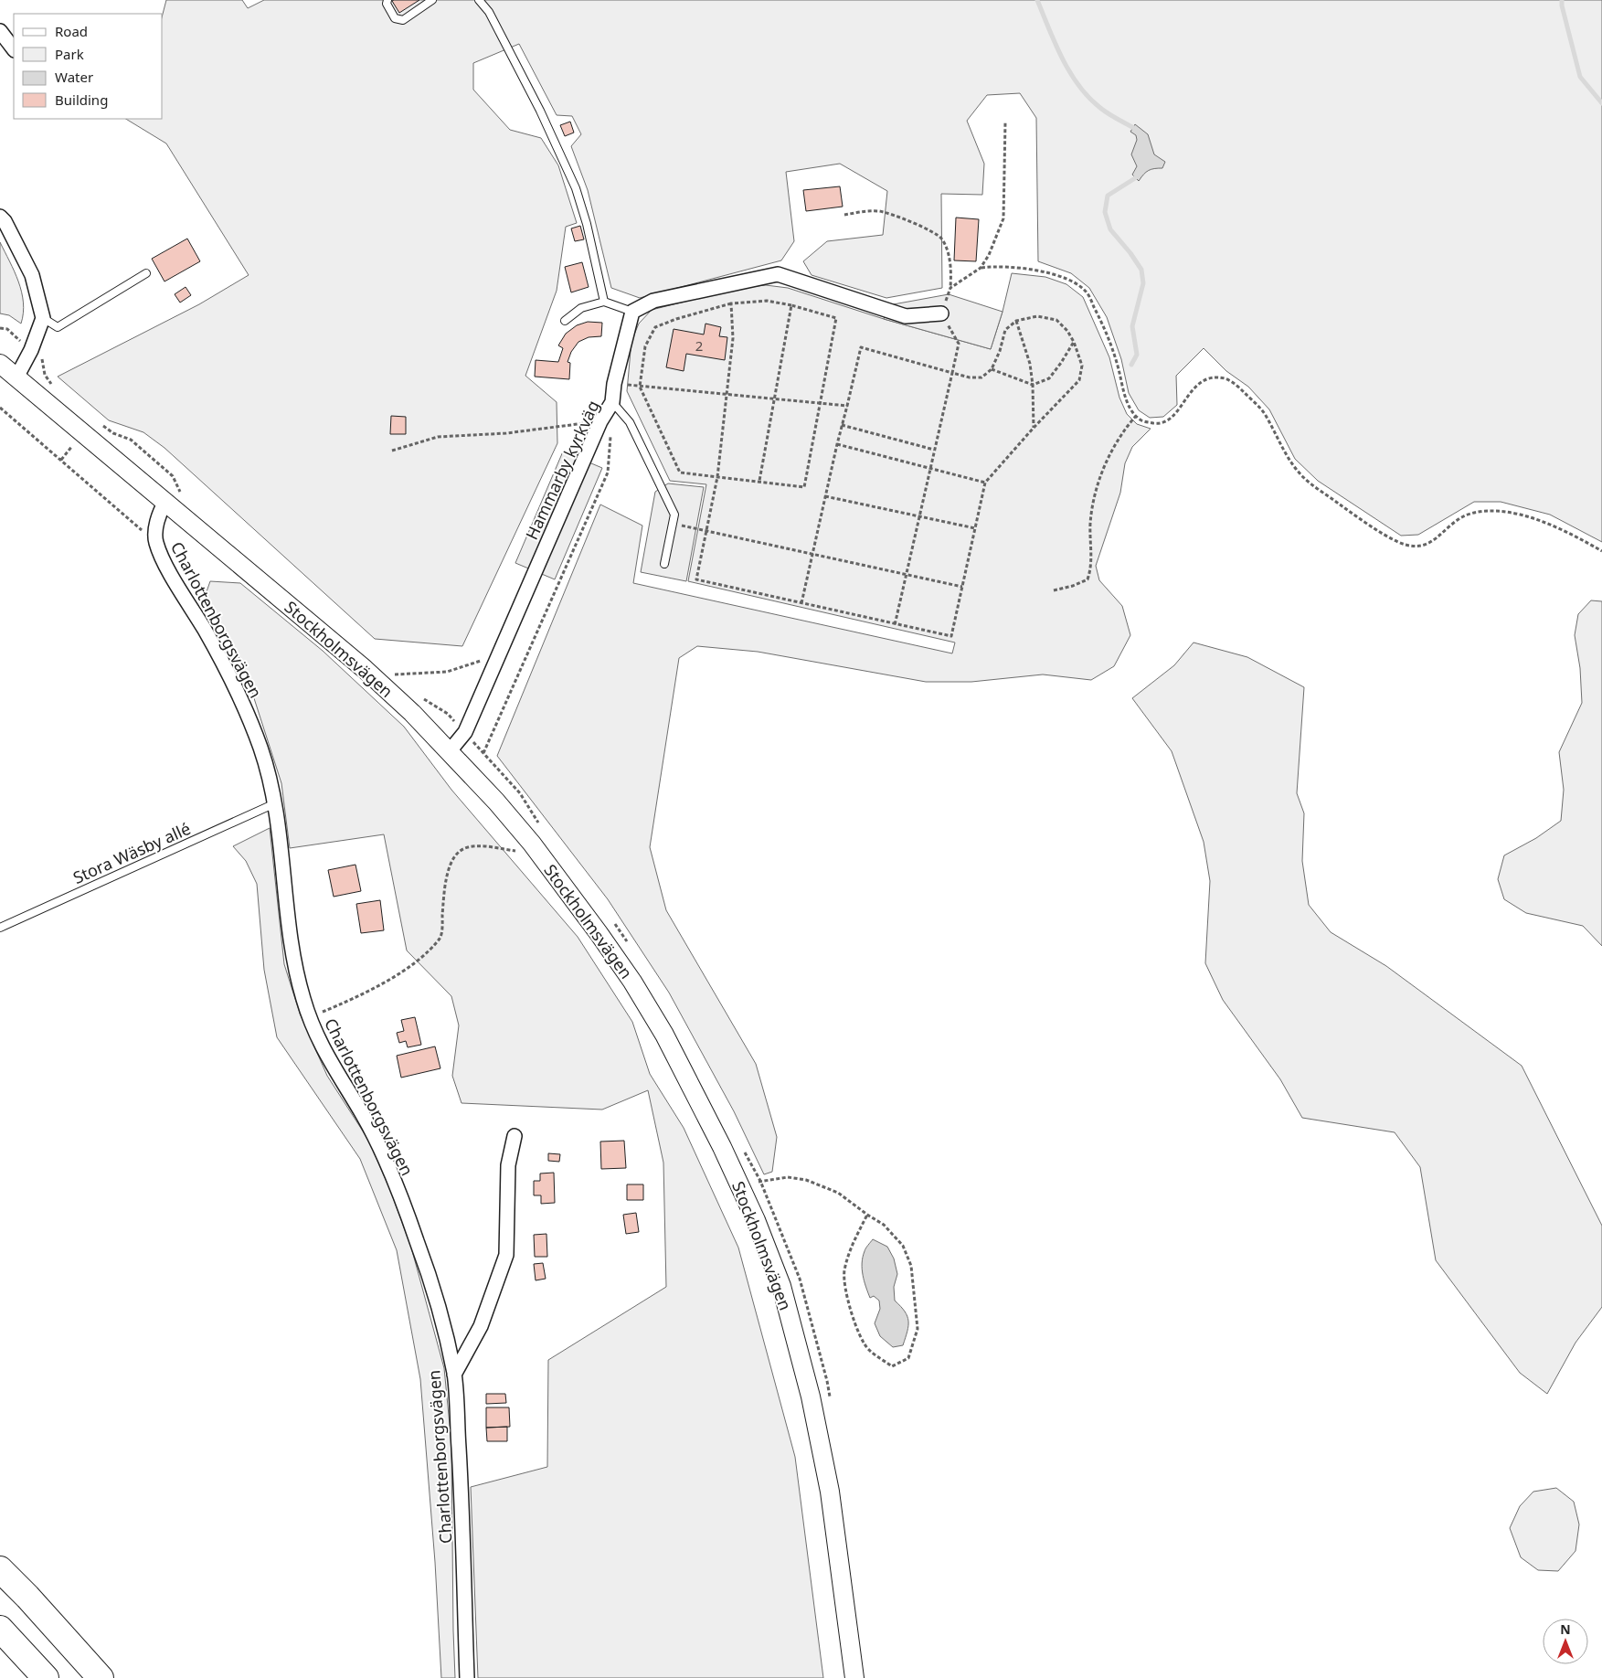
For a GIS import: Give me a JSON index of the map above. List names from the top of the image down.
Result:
{
  "streets": {
    "street": ["Hammarby kyrkväg", "Charlottenborgsvägen", "Stockholmsvägen"],
    "lane": ["Stora Wäsby allé"]
  },
  "crossings": [
    ["Hammarby kyrkväg", "Stockholmsvägen"],
    ["Charlottenborgsvägen", "Stockholmsvägen"],
    ["Charlottenborgsvägen", "Stora Wäsby allé"]
  ],
  "house_numbers": ["2"],
  "legend": [
    "Road",
    "Park",
    "Water",
    "Building"
  ],
  "north": "top"
}
